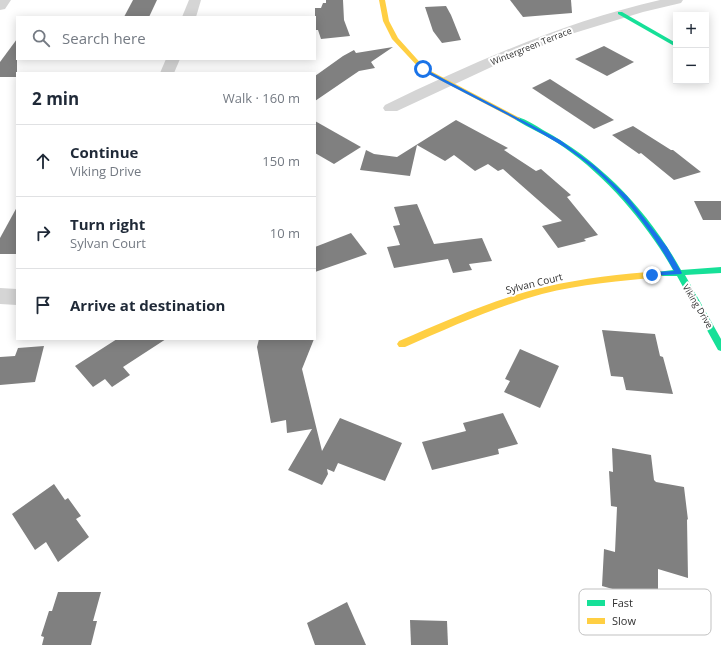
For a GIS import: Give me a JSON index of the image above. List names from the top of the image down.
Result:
{
  "streets": {
    "street": ["Wintergreen Terrace", "Sylvan Court", "Viking Drive"]
  },
  "crossings": [
    ["Wintergreen Terrace", "Viking Drive"],
    ["Sylvan Court", "Viking Drive"]
  ],
  "legend": ["Fast", "Slow"],
  "page": {
    "map_buttons": ["+", "−"],
    "search": "Search here",
    "heading": ["2 min", "Walk · 160 m"],
    "list": [
      ["Continue", "Viking Drive", "150 m"],
      ["Turn right", "Sylvan Court", "10 m"],
      "Arrive at destination"
    ]
  }
}
